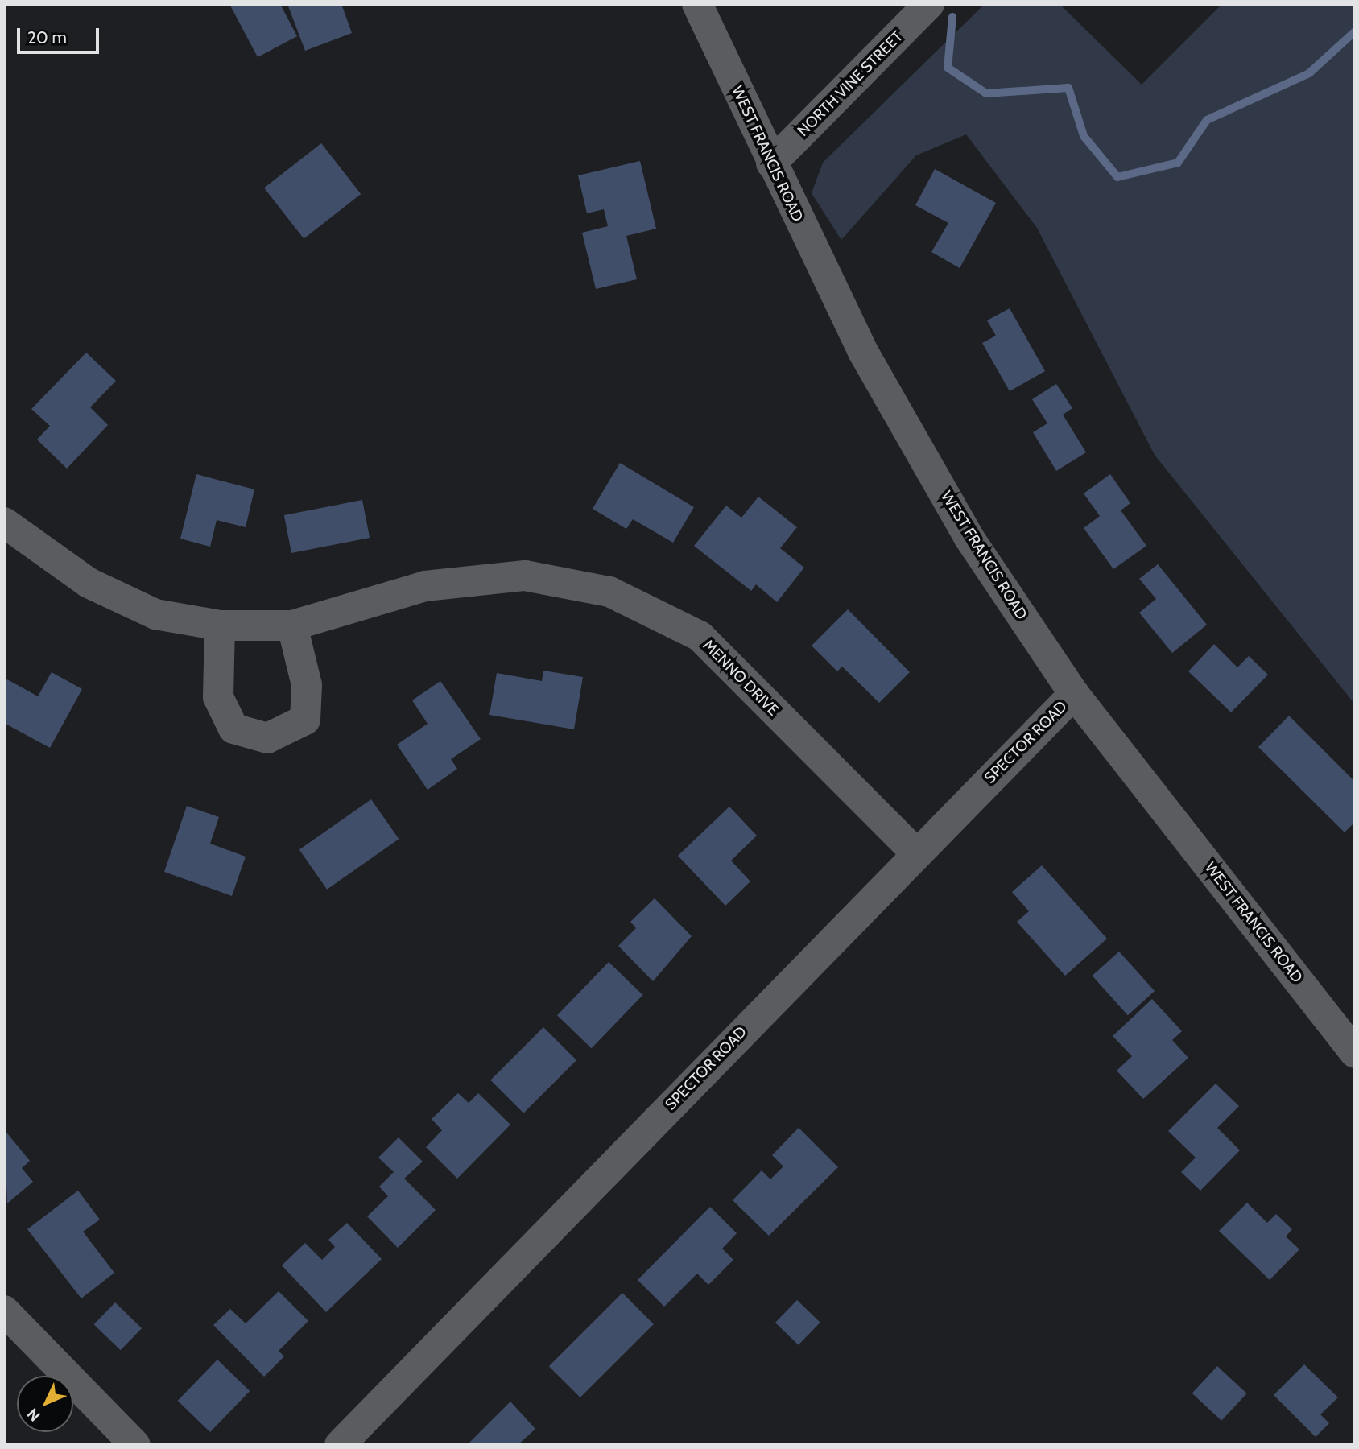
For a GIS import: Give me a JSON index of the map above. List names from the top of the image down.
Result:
{
  "streets": {
    "street": [
      "NORTH VINE STREET",
      "WEST FRANCIS ROAD",
      "MENNO DRIVE",
      "SPECTOR ROAD"
    ]
  },
  "crossings": [
    ["NORTH VINE STREET", "WEST FRANCIS ROAD"],
    ["WEST FRANCIS ROAD", "SPECTOR ROAD"],
    ["MENNO DRIVE", "SPECTOR ROAD"]
  ],
  "scale_bar": "20 m",
  "north": "bottom left"
}
